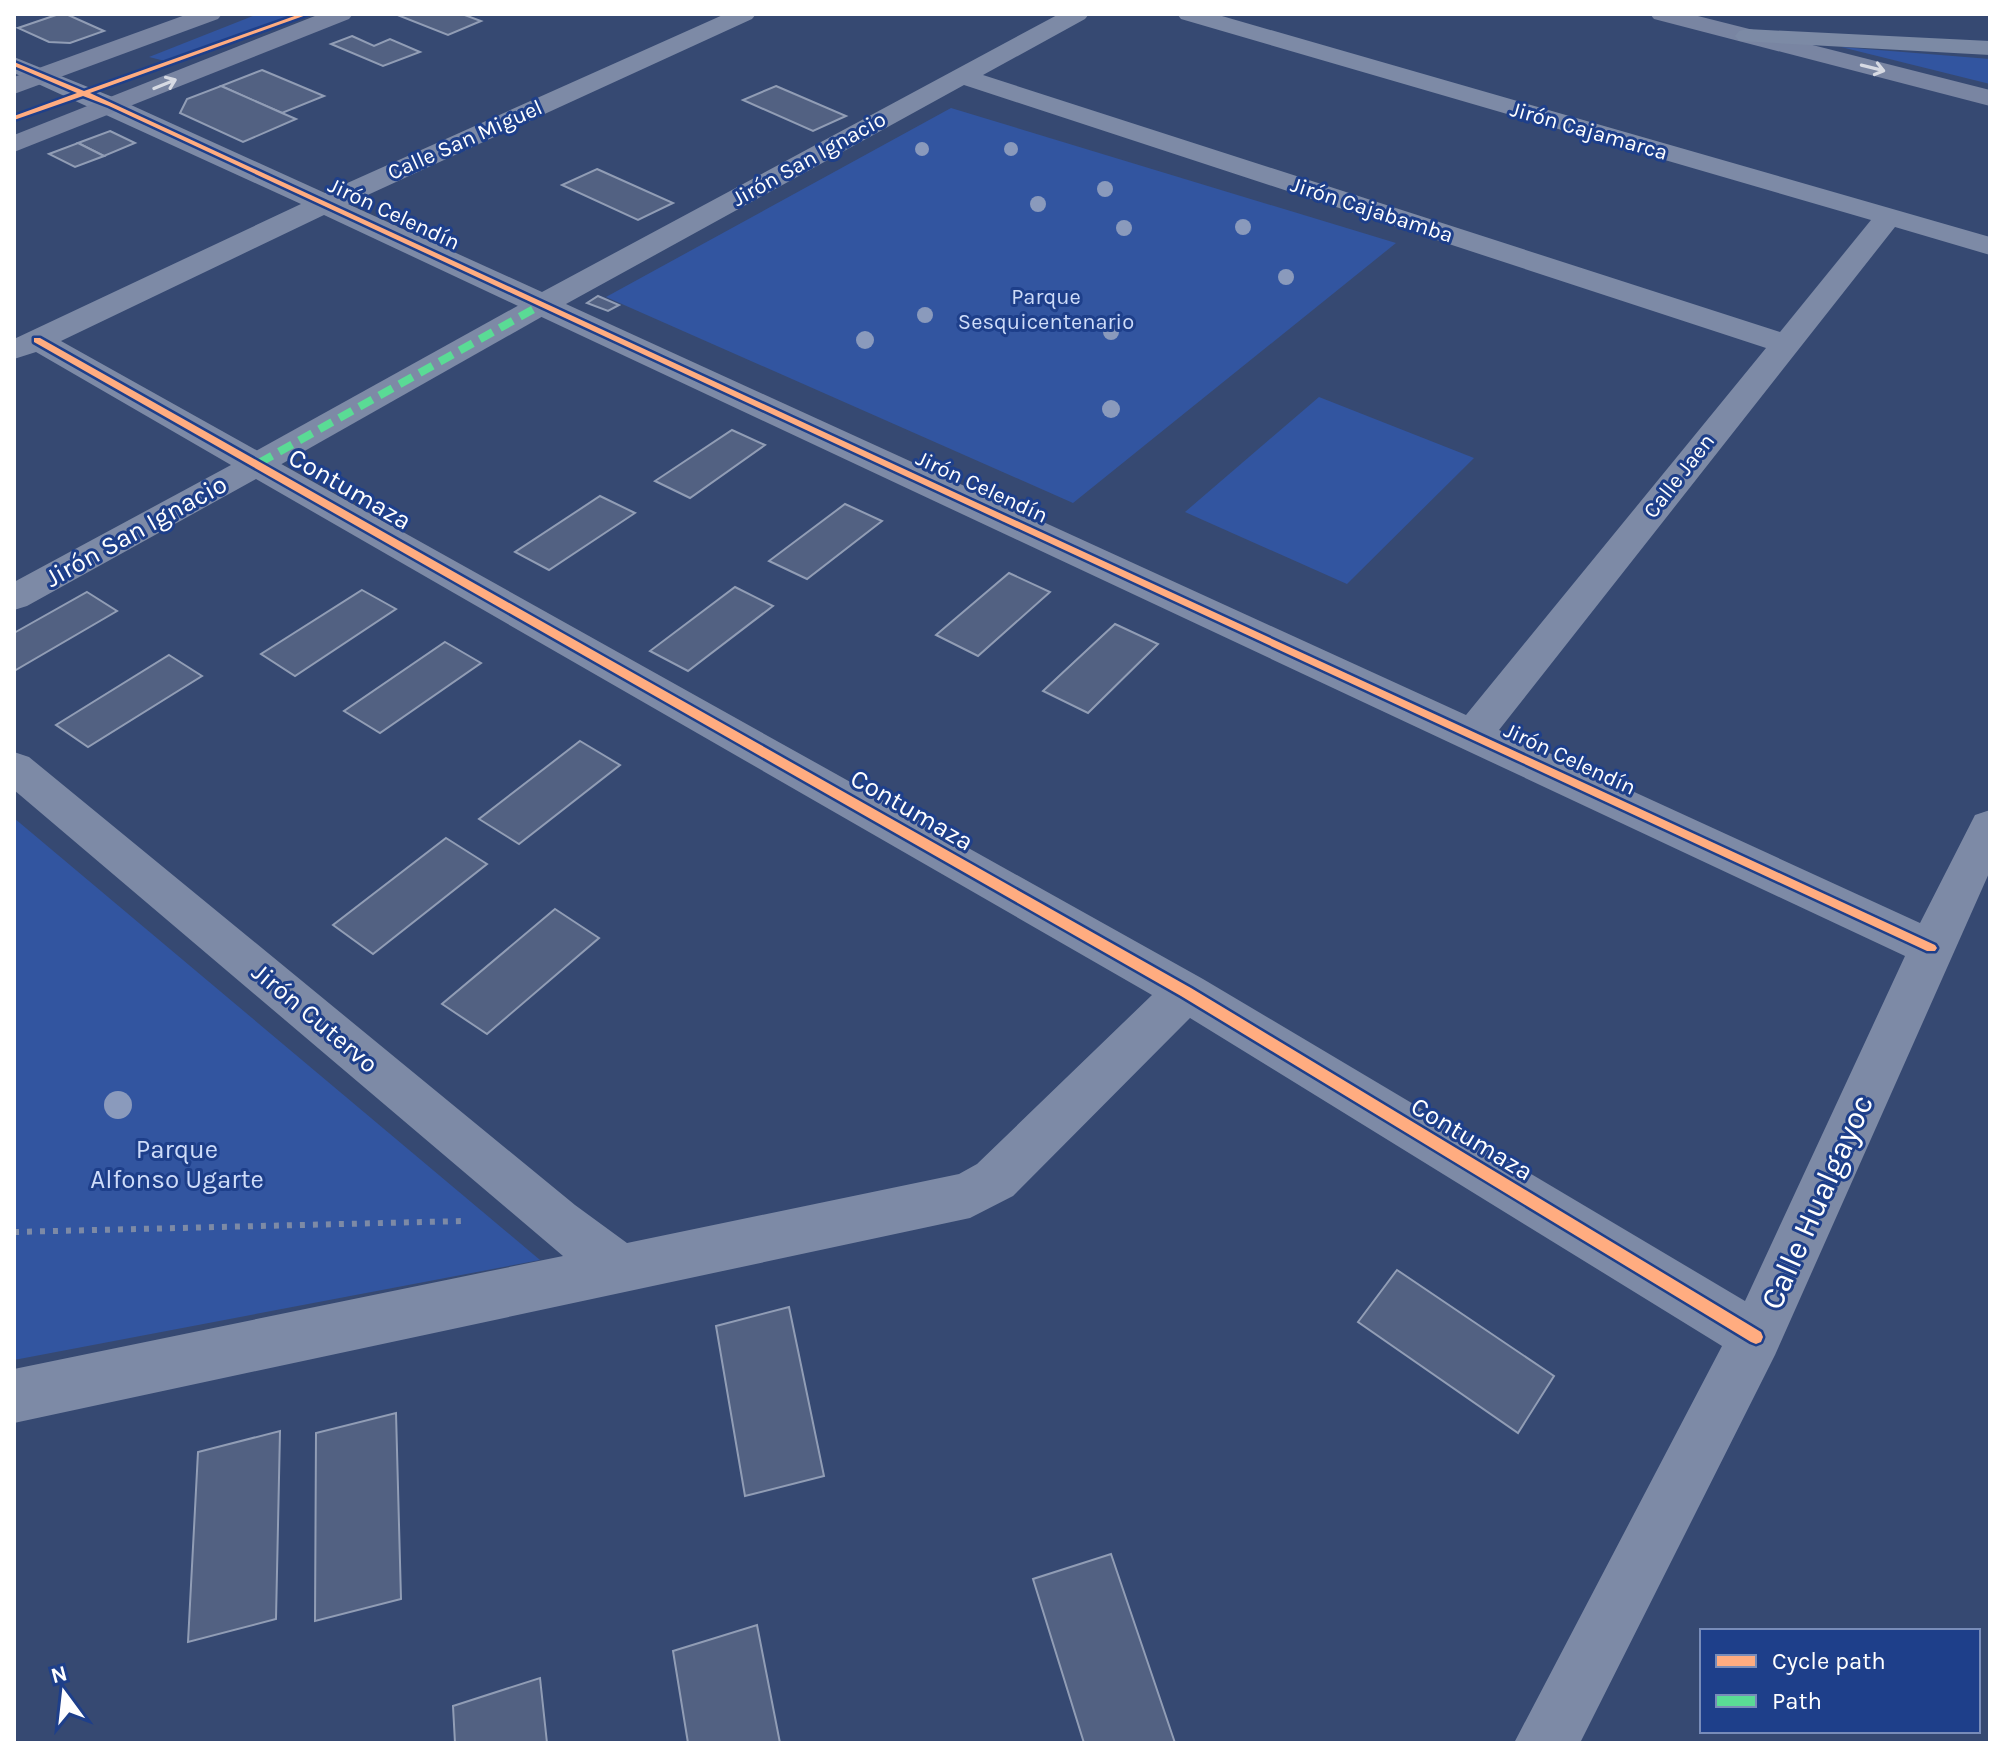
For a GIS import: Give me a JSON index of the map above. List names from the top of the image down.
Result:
{
  "streets": {
    "street": [
      "Jirón Cajamarca",
      "Calle San Miguel",
      "Jirón San Ignacio",
      "Jirón Cajabamba",
      "Jirón Celendín",
      "Calle Jaen",
      "Contumaza",
      "Jirón Cutervo",
      "Calle Hualgayoc"
    ]
  },
  "crossings": [
    ["Jirón Cajamarca", "Calle Jaen"],
    ["Calle San Miguel", "Jirón Celendín"],
    ["Calle San Miguel", "Contumaza"],
    ["Jirón San Ignacio", "Jirón Cajabamba"],
    ["Jirón San Ignacio", "Jirón Celendín"],
    ["Jirón San Ignacio", "Contumaza"],
    ["Jirón Cajabamba", "Calle Jaen"],
    ["Jirón Celendín", "Calle Jaen"],
    ["Jirón Celendín", "Calle Hualgayoc"],
    ["Contumaza", "Calle Hualgayoc"]
  ],
  "parks": ["Parque Sesquicentenario", "Parque Alfonso Ugarte"],
  "legend": ["Cycle path", "Path"],
  "north": "top"
}
